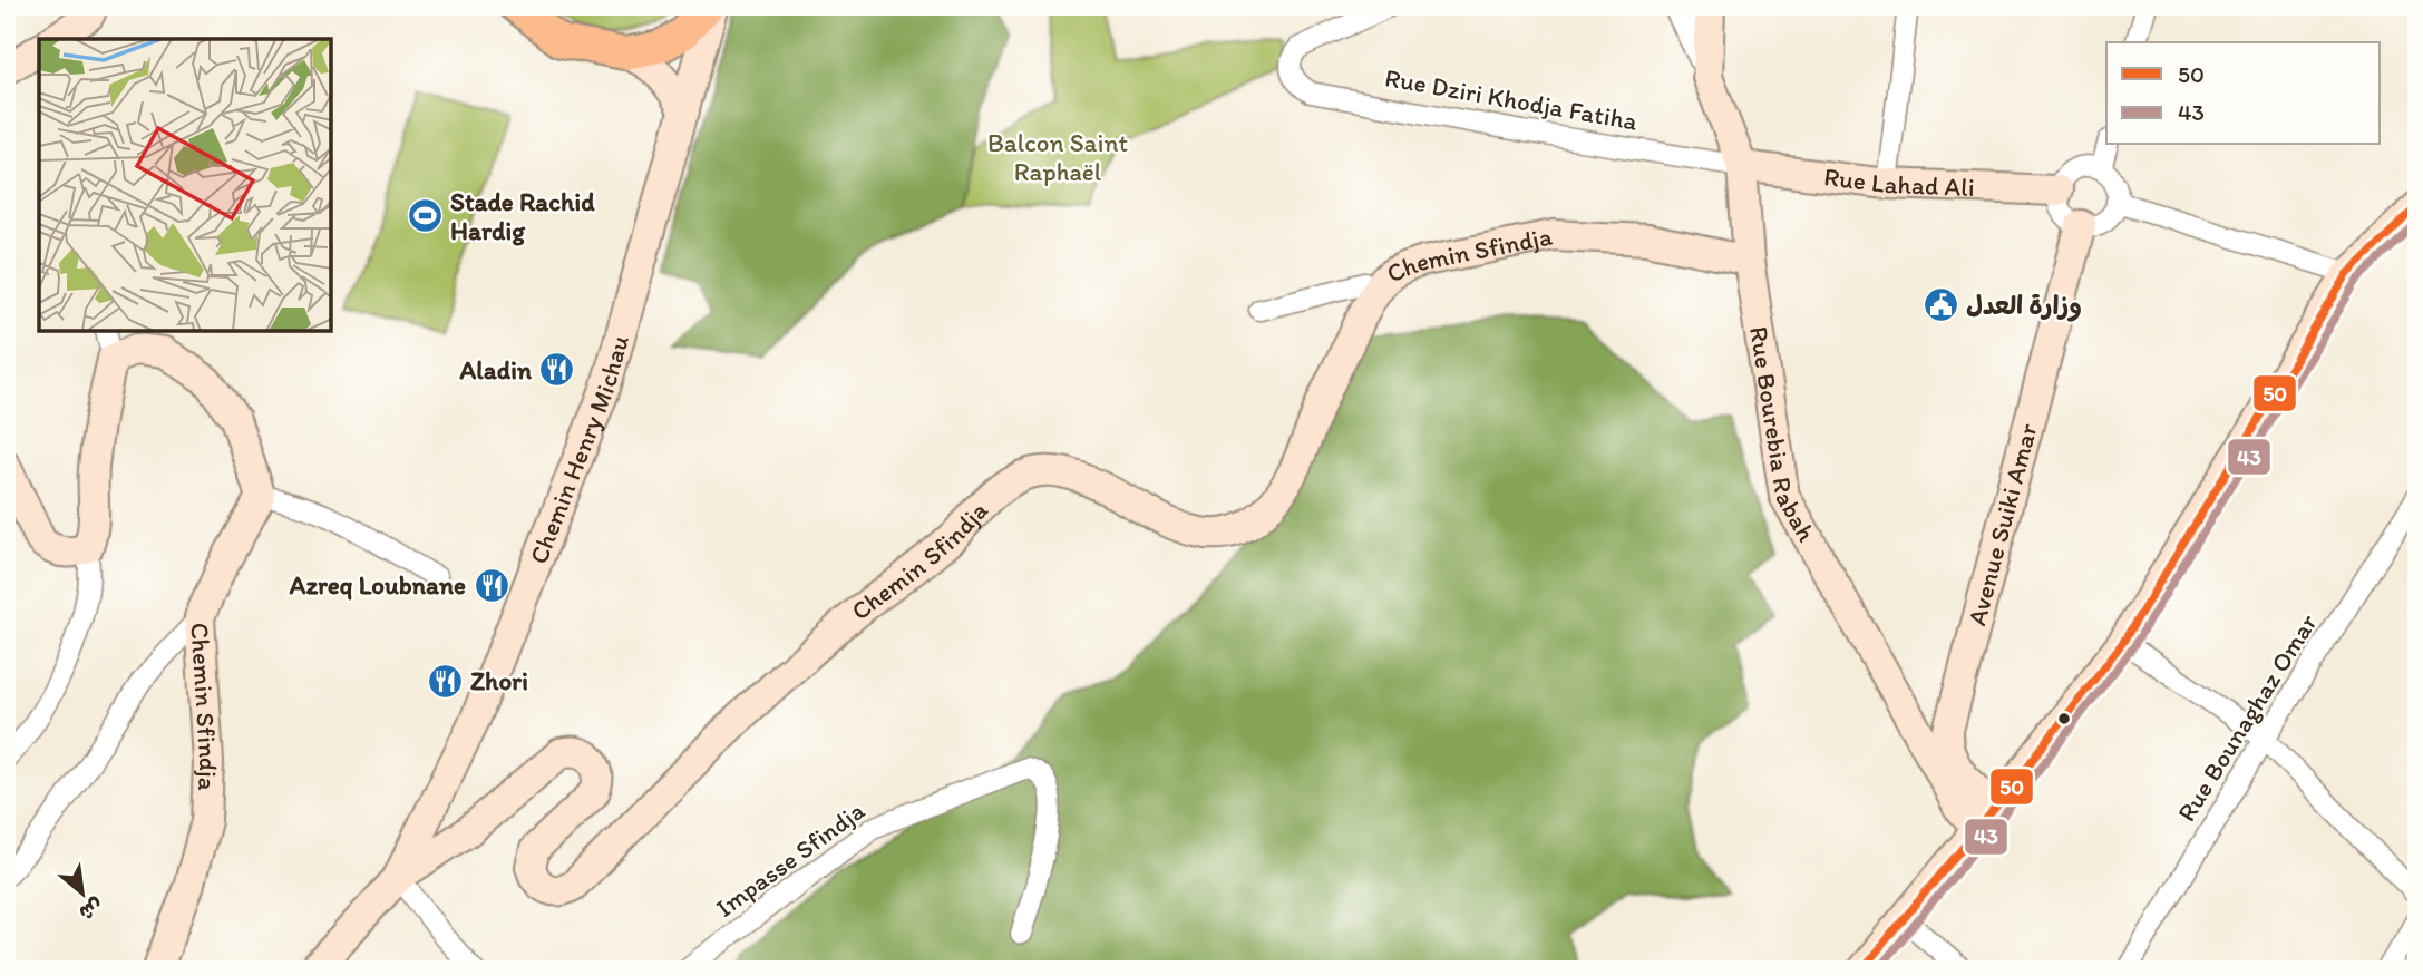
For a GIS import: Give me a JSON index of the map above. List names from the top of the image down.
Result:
{
  "streets": {
    "street": [
      "Rue Dziri Khodja Fatiha",
      "Rue Lahad Ali",
      "Chemin Sfindja",
      "Rue Bourebia Rabah",
      "Chemin Henry Michau",
      "Avenue Suiki Amar",
      "Rue Bounaghaz Omar",
      "Impasse Sfindja"
    ]
  },
  "crossings": [
    ["Rue Dziri Khodja Fatiha", "Rue Lahad Ali"],
    ["Rue Dziri Khodja Fatiha", "Rue Bourebia Rabah"],
    ["Rue Lahad Ali", "Rue Bourebia Rabah"],
    ["Rue Lahad Ali", "Avenue Suiki Amar"],
    ["Chemin Sfindja", "Rue Bourebia Rabah"],
    ["Chemin Sfindja", "Chemin Henry Michau"],
    ["Rue Bourebia Rabah", "Avenue Suiki Amar"]
  ],
  "parks": ["Balcon Saint Raphaël"],
  "places": {
    "sports": ["Stade Rachid Hardig"],
    "public building": ["وزارة العدل"],
    "restaurant": ["Aladin", "Azreq Loubnane", "Zhori"]
  },
  "lines": ["transit line 50", "transit line 43"],
  "legend": ["50", "43"],
  "north": "bottom right"
}
